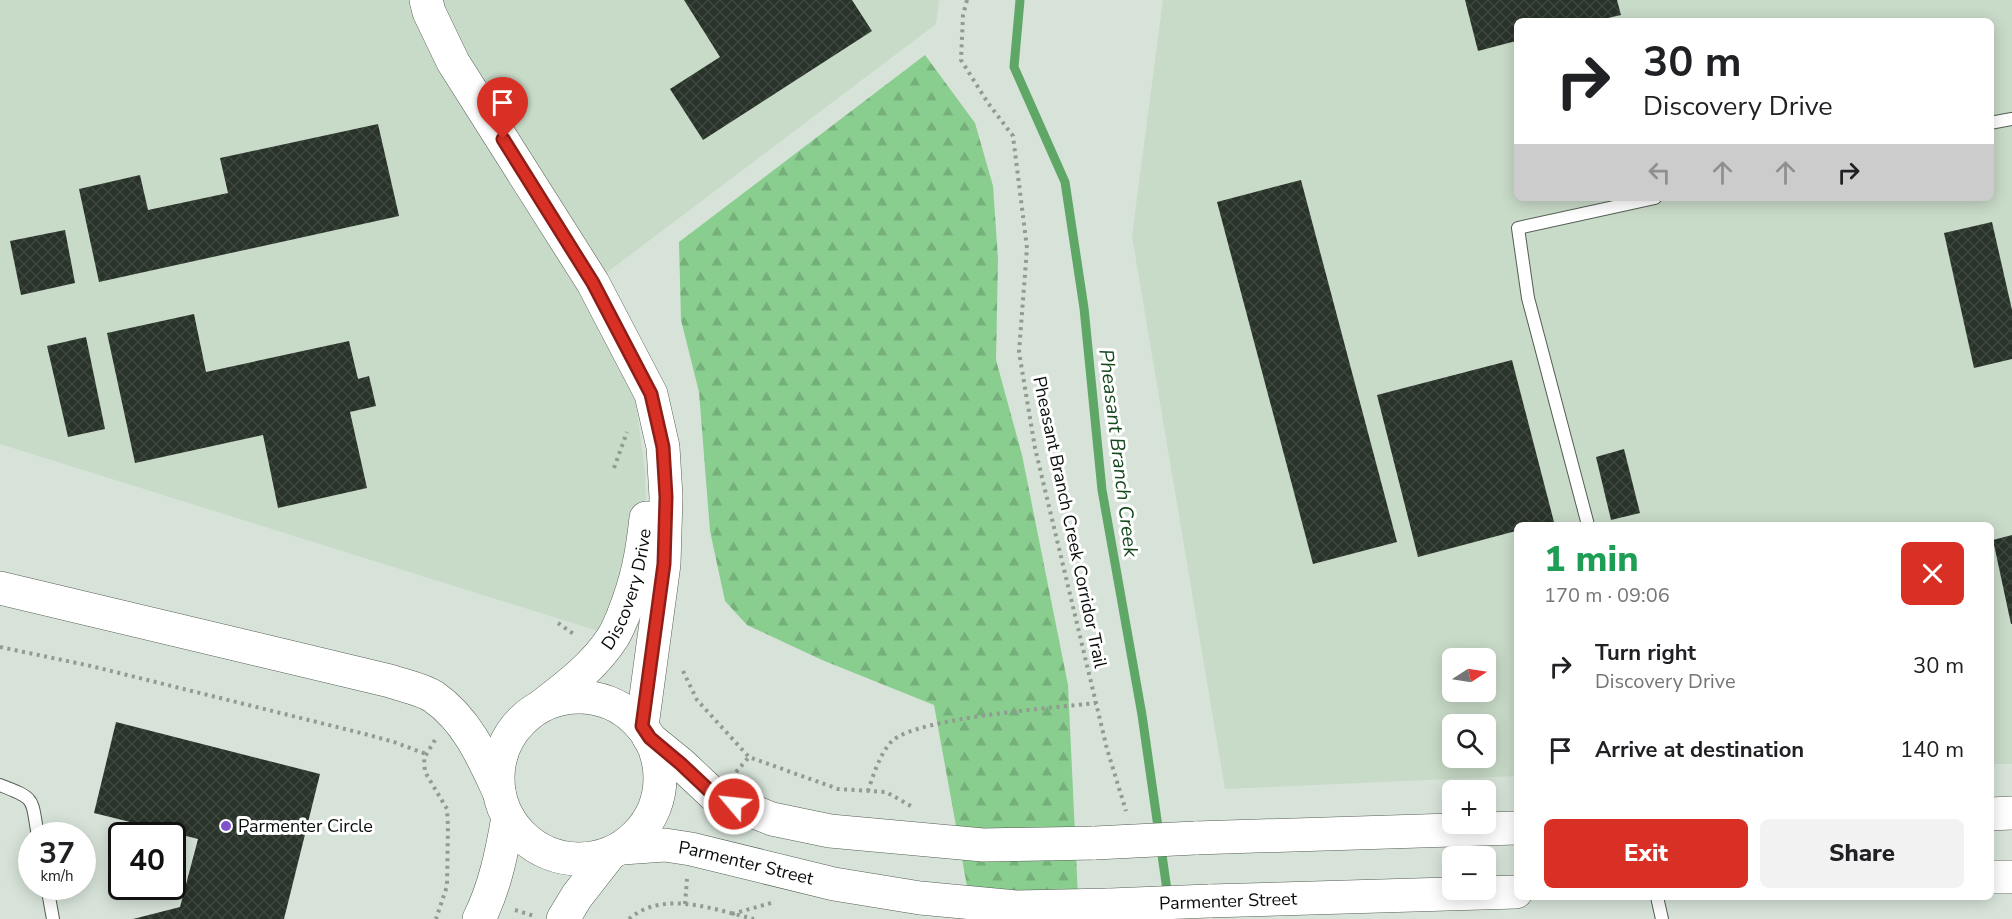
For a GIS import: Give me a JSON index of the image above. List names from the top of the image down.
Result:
{
  "streets": {
    "main road": ["Discovery Drive", "Parmenter Street"],
    "path": ["Pheasant Branch Creek Corridor Trail"]
  },
  "crossings": [
    ["Discovery Drive", "Parmenter Street"]
  ],
  "water": ["Pheasant Branch Creek"],
  "places": ["Parmenter Circle"],
  "north": "right",
  "page": {
    "turn": ["30 m", "Discovery Drive"],
    "heading": ["1 min", "170 m · 09:06"],
    "list": [
      {
        "name": "Turn right",
        "note": "Discovery Drive",
        "value": "30 m"
      },
      {
        "name": "Arrive at destination",
        "value": "140 m"
      }
    ],
    "map_buttons": ["+", "−"],
    "buttons": ["Exit", "Share"],
    "speed": "37 km/h",
    "limit": "40"
  }
}
